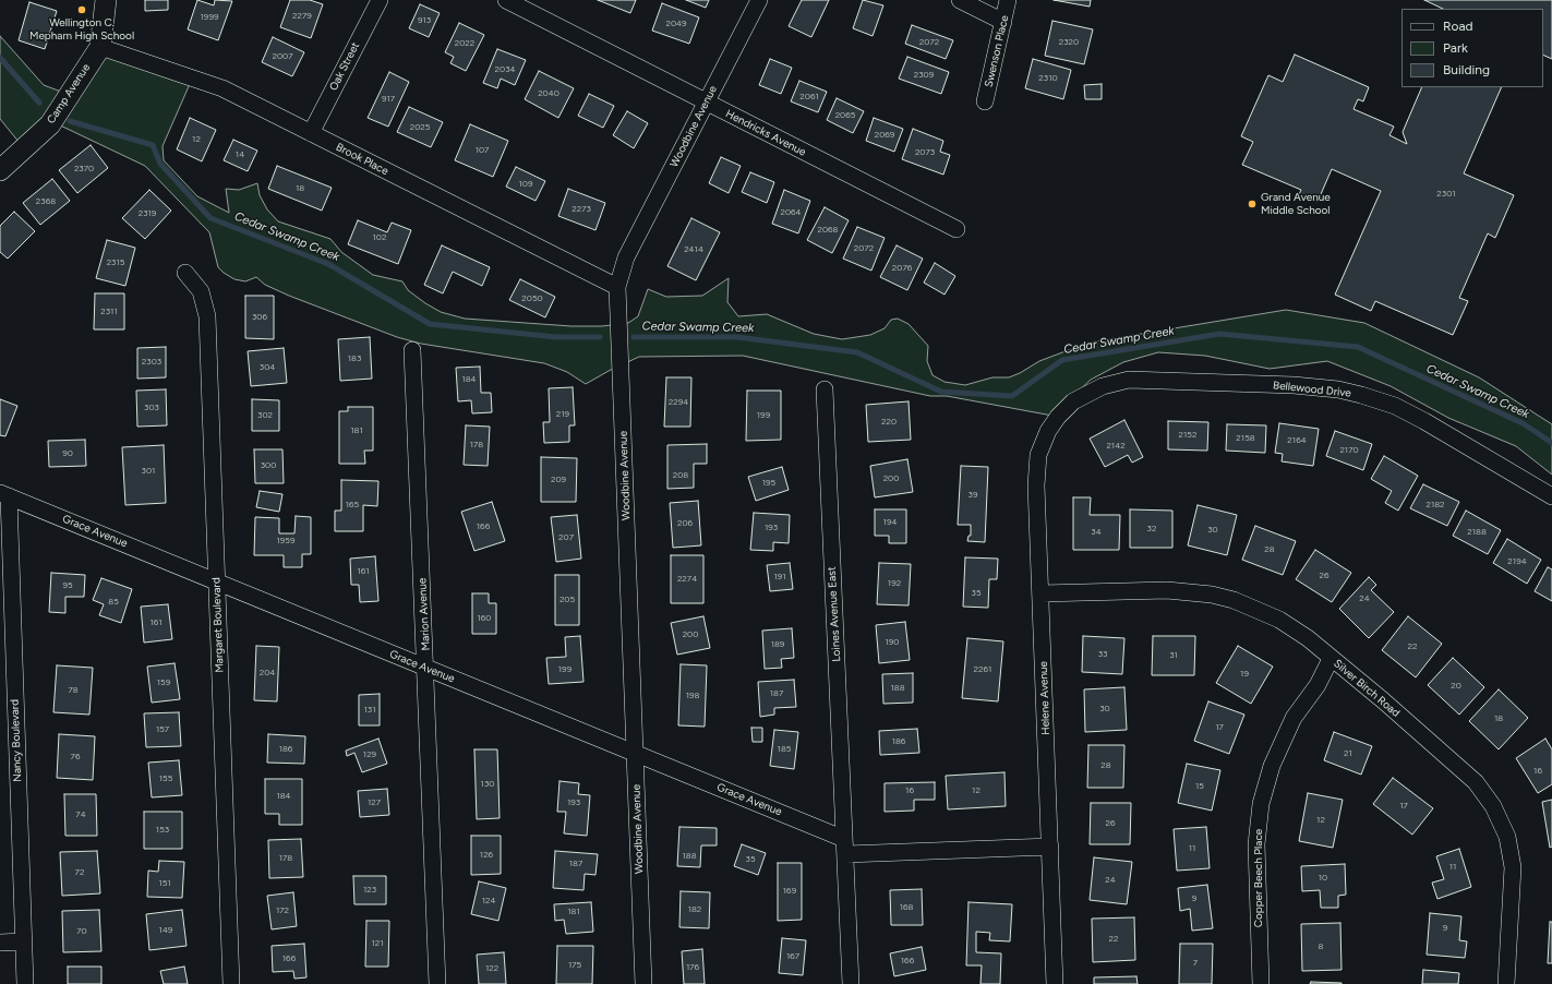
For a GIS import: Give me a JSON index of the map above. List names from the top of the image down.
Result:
{
  "streets": {
    "street": [
      "Swenson Place",
      "Oak Street",
      "Camp Avenue",
      "Woodbine Avenue",
      "Hendricks Avenue",
      "Brook Place",
      "Bellewood Drive",
      "Grace Avenue",
      "Marion Avenue",
      "Loines Avenue East",
      "Margaret Boulevard",
      "Silver Birch Road",
      "Helene Avenue",
      "Nancy Boulevard",
      "Copper Beech Place"
    ]
  },
  "crossings": [
    ["Oak Street", "Brook Place"],
    ["Camp Avenue", "Brook Place"],
    ["Woodbine Avenue", "Hendricks Avenue"],
    ["Woodbine Avenue", "Brook Place"],
    ["Woodbine Avenue", "Grace Avenue"],
    ["Bellewood Drive", "Helene Avenue"],
    ["Grace Avenue", "Marion Avenue"],
    ["Grace Avenue", "Loines Avenue East"],
    ["Grace Avenue", "Margaret Boulevard"],
    ["Grace Avenue", "Helene Avenue"],
    ["Grace Avenue", "Nancy Boulevard"],
    ["Silver Birch Road", "Helene Avenue"],
    ["Silver Birch Road", "Copper Beech Place"]
  ],
  "water": ["Cedar Swamp Creek"],
  "places": ["Wellington C. Mepham High School", "Grand Avenue Middle School"],
  "house_numbers": [
    "2279",
    "1999",
    "913",
    "2049",
    "2072",
    "2320",
    "2022",
    "2007",
    "2034",
    "2309",
    "2310",
    "2040",
    "2061",
    "917",
    "2065",
    "2025",
    "2069",
    "12",
    "107",
    "2073",
    "14",
    "2370",
    "109",
    "18",
    "2301",
    "2368",
    "2273",
    "2064",
    "2319",
    "2068",
    "102",
    "2072",
    "2414",
    "2315",
    "2076",
    "2050",
    "2311",
    "306",
    "183",
    "2303",
    "304",
    "184",
    "2294",
    "303",
    "219",
    "302",
    "199",
    "220",
    "181",
    "2152",
    "2158",
    "2164",
    "178",
    "2142",
    "2170",
    "90",
    "300",
    "301",
    "208",
    "200",
    "209",
    "195",
    "39",
    "165",
    "2182",
    "194",
    "206",
    "166",
    "193",
    "32",
    "30",
    "34",
    "2188",
    "207",
    "1959",
    "28",
    "2194",
    "161",
    "26",
    "191",
    "2274",
    "192",
    "95",
    "35",
    "24",
    "205",
    "85",
    "160",
    "161",
    "200",
    "190",
    "189",
    "22",
    "33",
    "31",
    "199",
    "2261",
    "204",
    "19",
    "159",
    "20",
    "188",
    "78",
    "187",
    "198",
    "30",
    "131",
    "18",
    "17",
    "157",
    "186",
    "186",
    "185",
    "21",
    "129",
    "76",
    "28",
    "16",
    "155",
    "130",
    "15",
    "16",
    "12",
    "184",
    "127",
    "193",
    "17",
    "74",
    "12",
    "26",
    "153",
    "11",
    "126",
    "188",
    "178",
    "35",
    "187",
    "11",
    "72",
    "10",
    "24",
    "151",
    "123",
    "169",
    "9",
    "124",
    "168",
    "182",
    "172",
    "181",
    "9",
    "149",
    "70",
    "22",
    "121",
    "8",
    "167",
    "166",
    "166",
    "7",
    "175",
    "176",
    "122"
  ],
  "legend": ["Road", "Park", "Building"]
}
